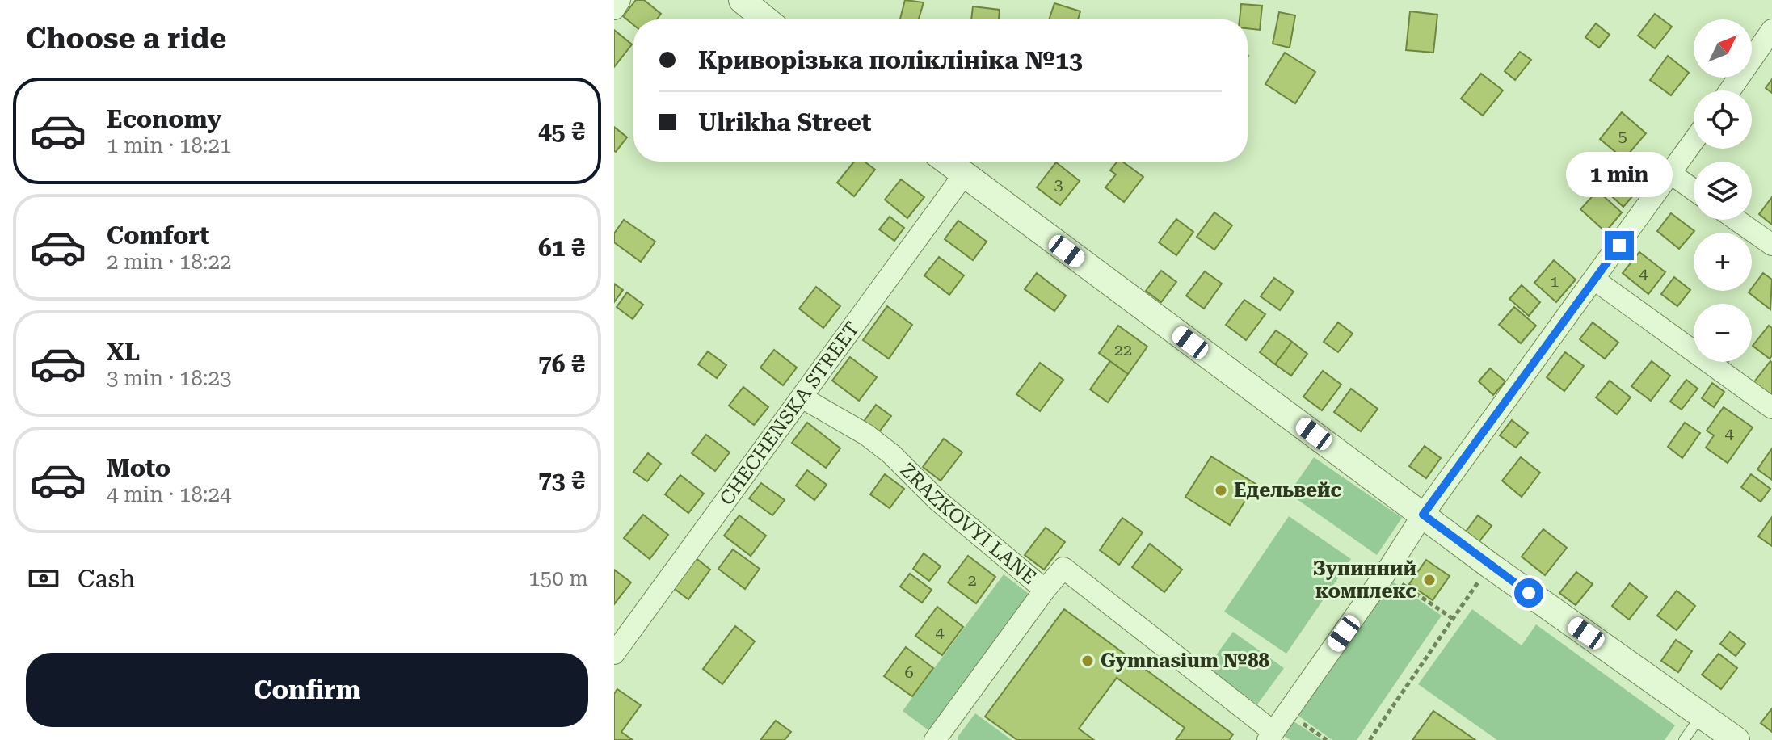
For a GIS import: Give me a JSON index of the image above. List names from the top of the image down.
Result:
{
  "streets": {
    "street": ["CHECHENSKA STREET", "ZRAZKOVYI LANE"]
  },
  "crossings": [
    ["CHECHENSKA STREET", "ZRAZKOVYI LANE"]
  ],
  "places": ["Едельвейс", "Зупинний комплекс", "Gymnasium №88"],
  "house_numbers": [
    "5",
    "3",
    "4",
    "1",
    "22",
    "4",
    "2",
    "4",
    "6"
  ],
  "north": "top right",
  "page": {
    "heading": "Choose a ride",
    "map_buttons": ["+", "−"],
    "banner": ["Криворізька поліклініка №13", "Ulrikha Street"],
    "list": [
      {
        "name": "Economy",
        "note": "1 min · 18:21",
        "value": "45 ₴"
      },
      {
        "name": "Comfort",
        "note": "2 min · 18:22",
        "value": "61 ₴"
      },
      {
        "name": "XL",
        "note": "3 min · 18:23",
        "value": "76 ₴"
      },
      {
        "name": "Moto",
        "note": "4 min · 18:24",
        "value": "73 ₴"
      }
    ],
    "bubble": "1 min",
    "pay": ["Cash", "150 m"],
    "buttons": "Confirm"
  }
}
